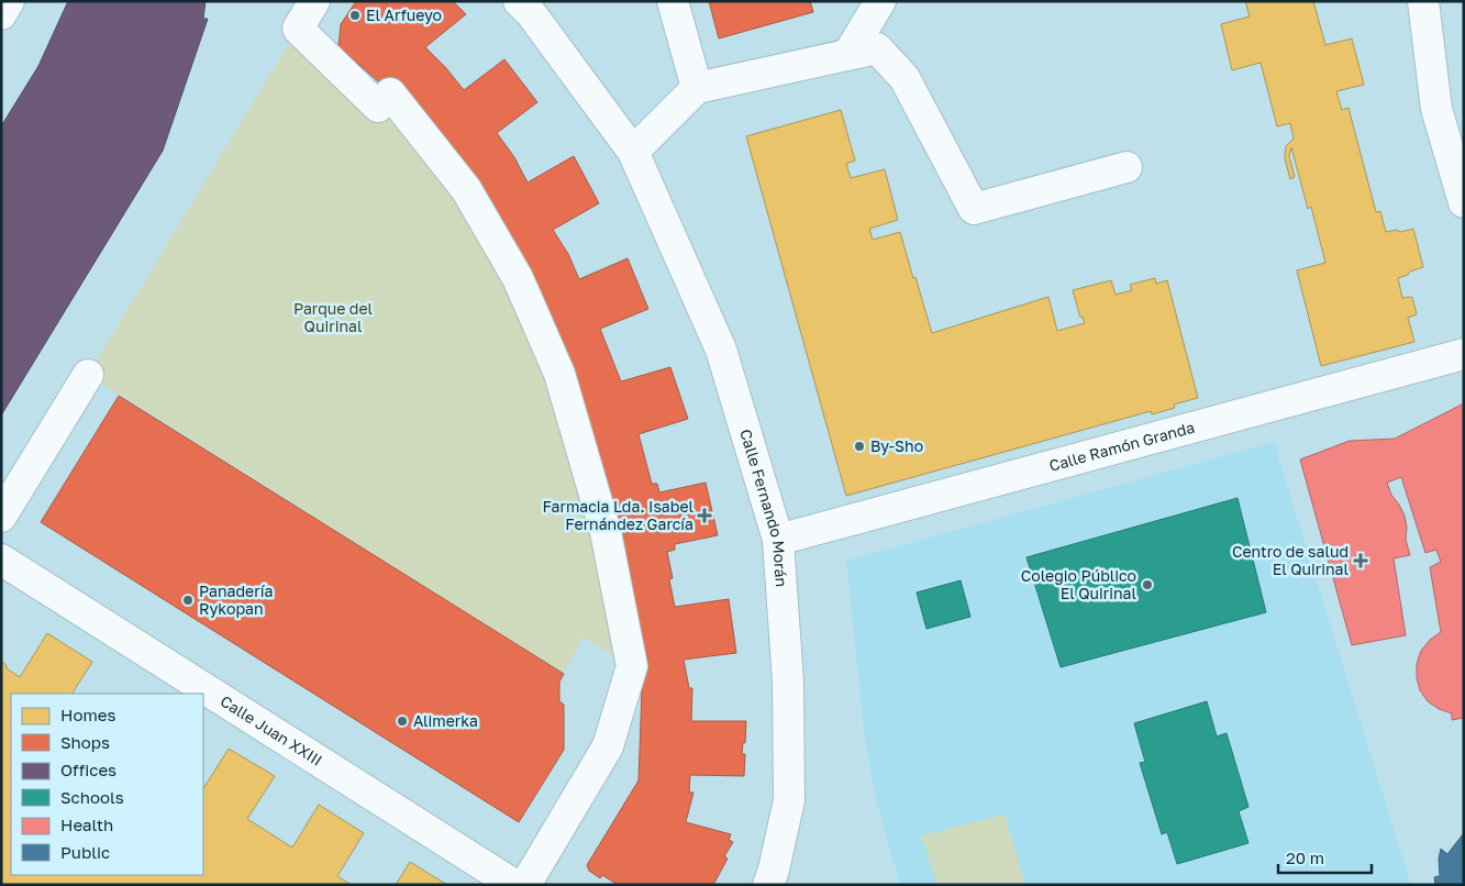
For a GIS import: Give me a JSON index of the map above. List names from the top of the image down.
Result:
{
  "streets": {
    "street": ["Calle Ramón Granda", "Calle Fernando Morán", "Calle Juan XXIII"]
  },
  "crossings": [
    ["Calle Ramón Granda", "Calle Fernando Morán"]
  ],
  "parks": ["Parque del Quirinal"],
  "places": {
    "other": [
      "El Arfueyo",
      "By-Sho",
      "Colegio Público El Quirinal",
      "Panadería Rykopan",
      "Alimerka"
    ],
    "health": ["Farmacia Lda. Isabel Fernández García", "Centro de salud El Quirinal"]
  },
  "legend": [
    "Homes",
    "Shops",
    "Offices",
    "Schools",
    "Health",
    "Public"
  ],
  "scale_bar": "20 m"
}
